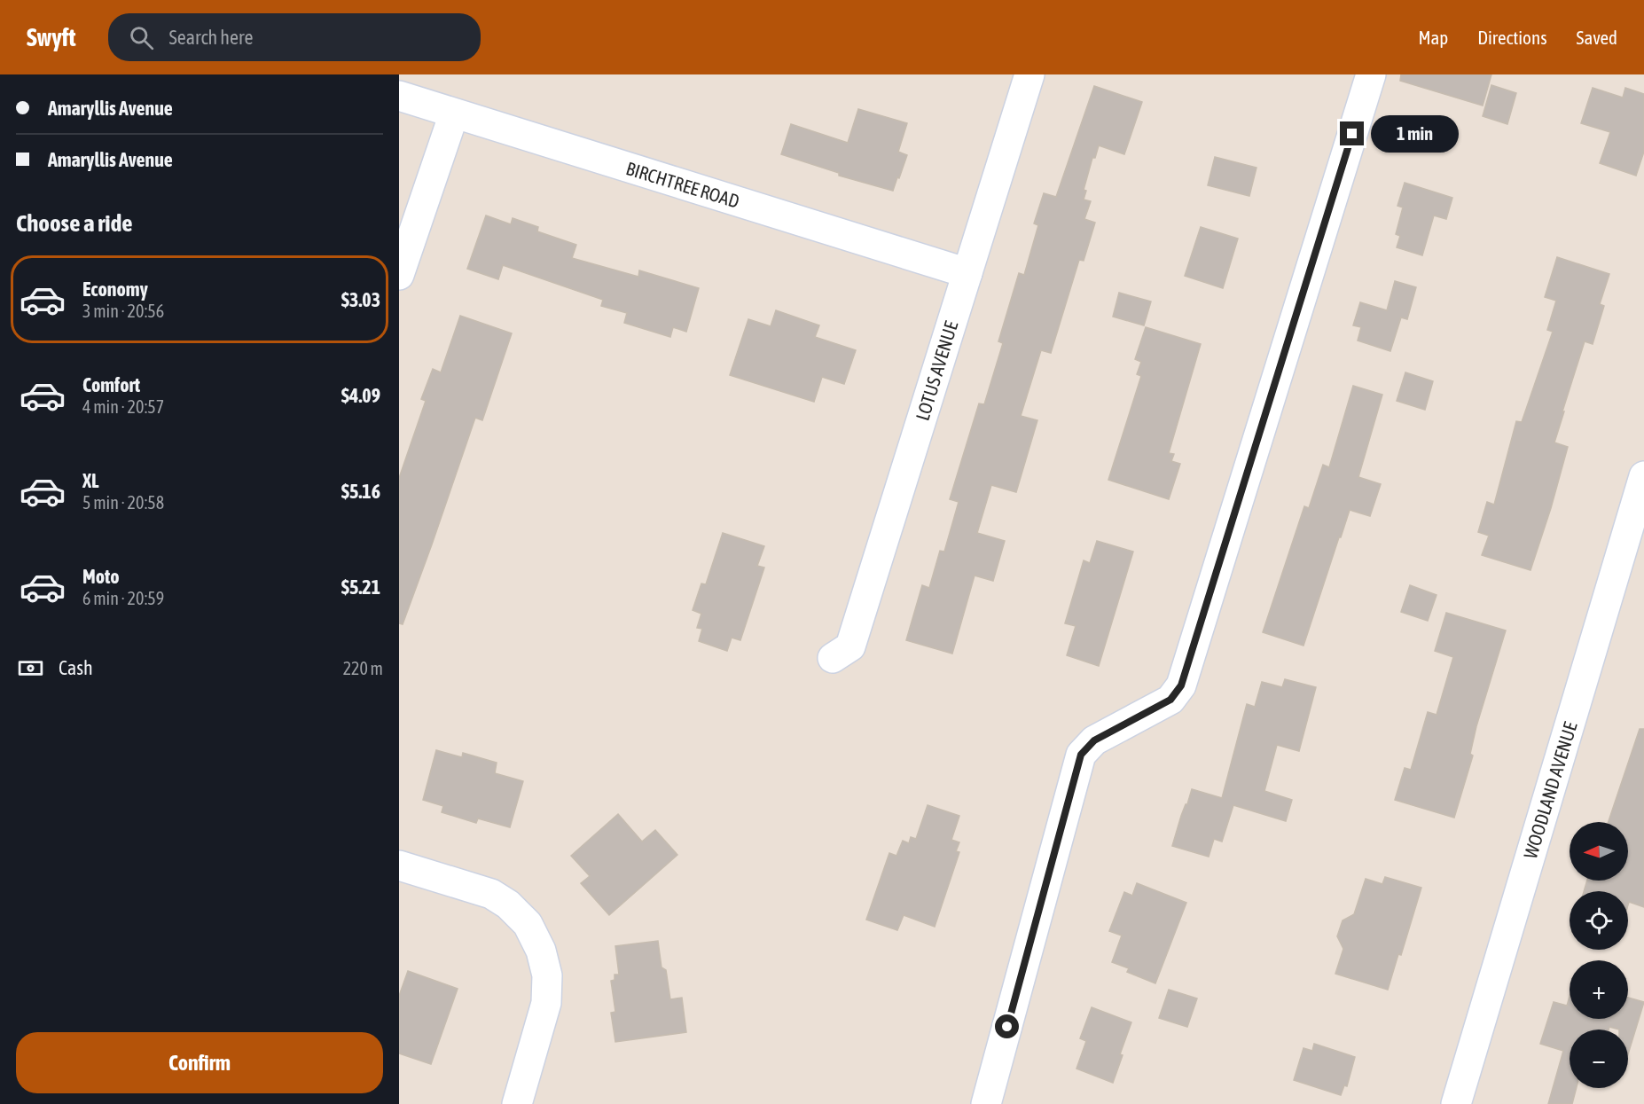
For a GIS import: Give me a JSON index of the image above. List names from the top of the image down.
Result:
{
  "streets": {
    "street": ["BIRCHTREE ROAD", "LOTUS AVENUE", "WOODLAND AVENUE"]
  },
  "crossings": [
    ["BIRCHTREE ROAD", "LOTUS AVENUE"]
  ],
  "north": "left",
  "page": {
    "header": "Swyft",
    "search": "Search here",
    "nav": ["Map", "Directions", "Saved"],
    "banner": ["Amaryllis Avenue", "Amaryllis Avenue"],
    "bubble": "1 min",
    "heading": "Choose a ride",
    "list": [
      {
        "name": "Economy",
        "note": "3 min · 20:56",
        "value": "$3.03"
      },
      {
        "name": "Comfort",
        "note": "4 min · 20:57",
        "value": "$4.09"
      },
      {
        "name": "XL",
        "note": "5 min · 20:58",
        "value": "$5.16"
      },
      {
        "name": "Moto",
        "note": "6 min · 20:59",
        "value": "$5.21"
      }
    ],
    "pay": ["Cash", "220 m"],
    "map_buttons": ["+", "−"],
    "buttons": "Confirm"
  }
}
